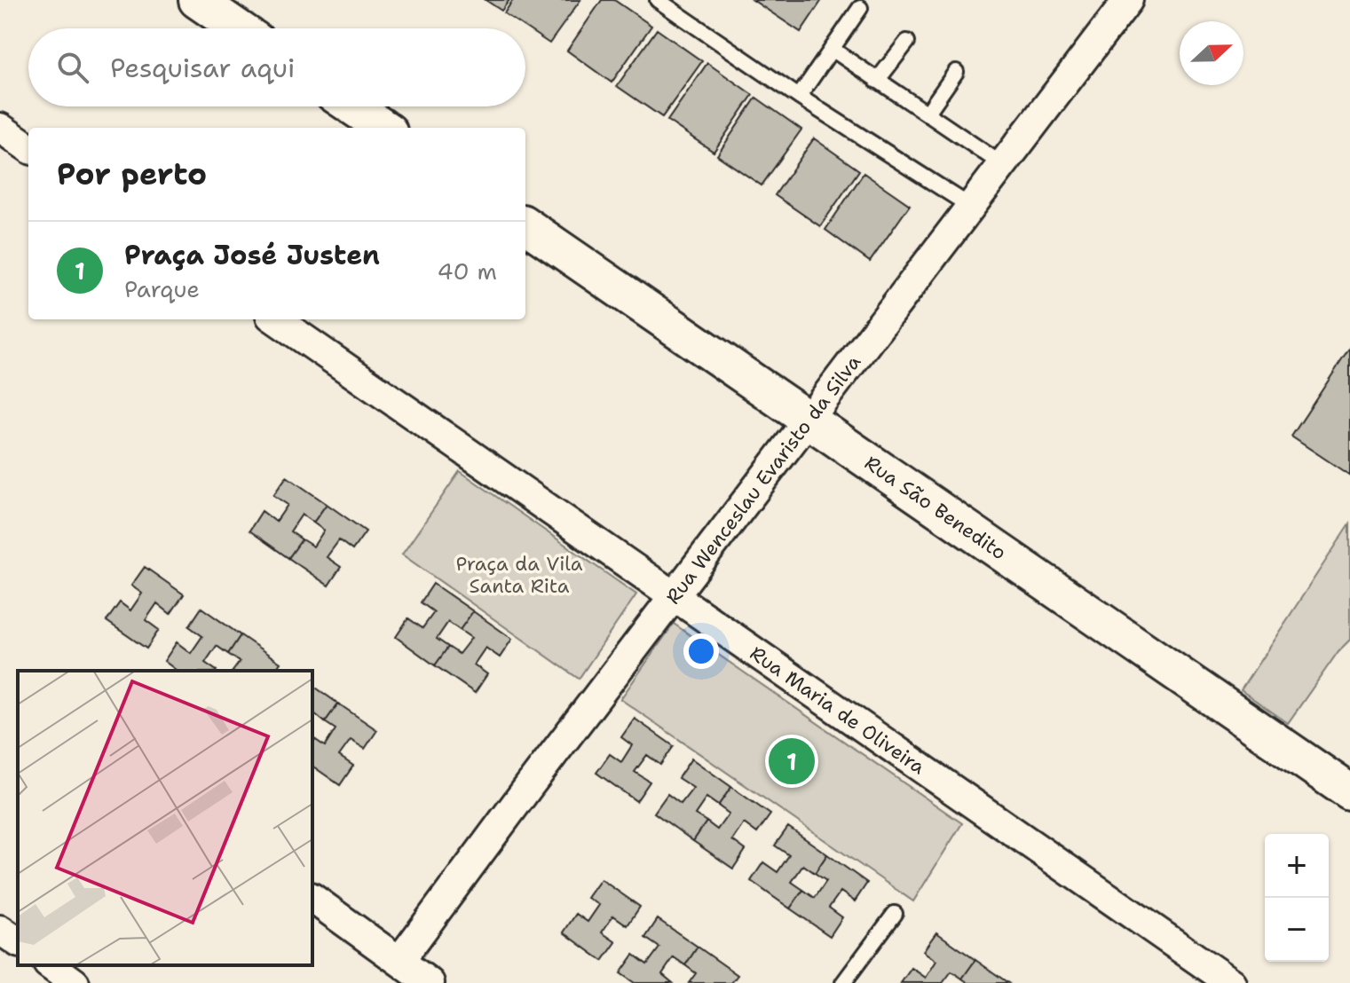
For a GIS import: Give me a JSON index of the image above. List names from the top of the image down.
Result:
{
  "streets": {
    "street": ["Rua Wenceslau Evaristo da Silva", "Rua São Benedito", "Rua Maria de Oliveira"]
  },
  "crossings": [
    ["Rua Wenceslau Evaristo da Silva", "Rua São Benedito"],
    ["Rua Wenceslau Evaristo da Silva", "Rua Maria de Oliveira"]
  ],
  "parks": ["Praça da Vila Santa Rita"],
  "north": "right",
  "page": {
    "search": "Pesquisar aqui",
    "heading": "Por perto",
    "list": [
      {
        "mark": "1",
        "name": "Praça José Justen",
        "note": "Parque",
        "value": "40 m"
      }
    ],
    "pins": "1",
    "map_buttons": ["+", "−"]
  }
}
